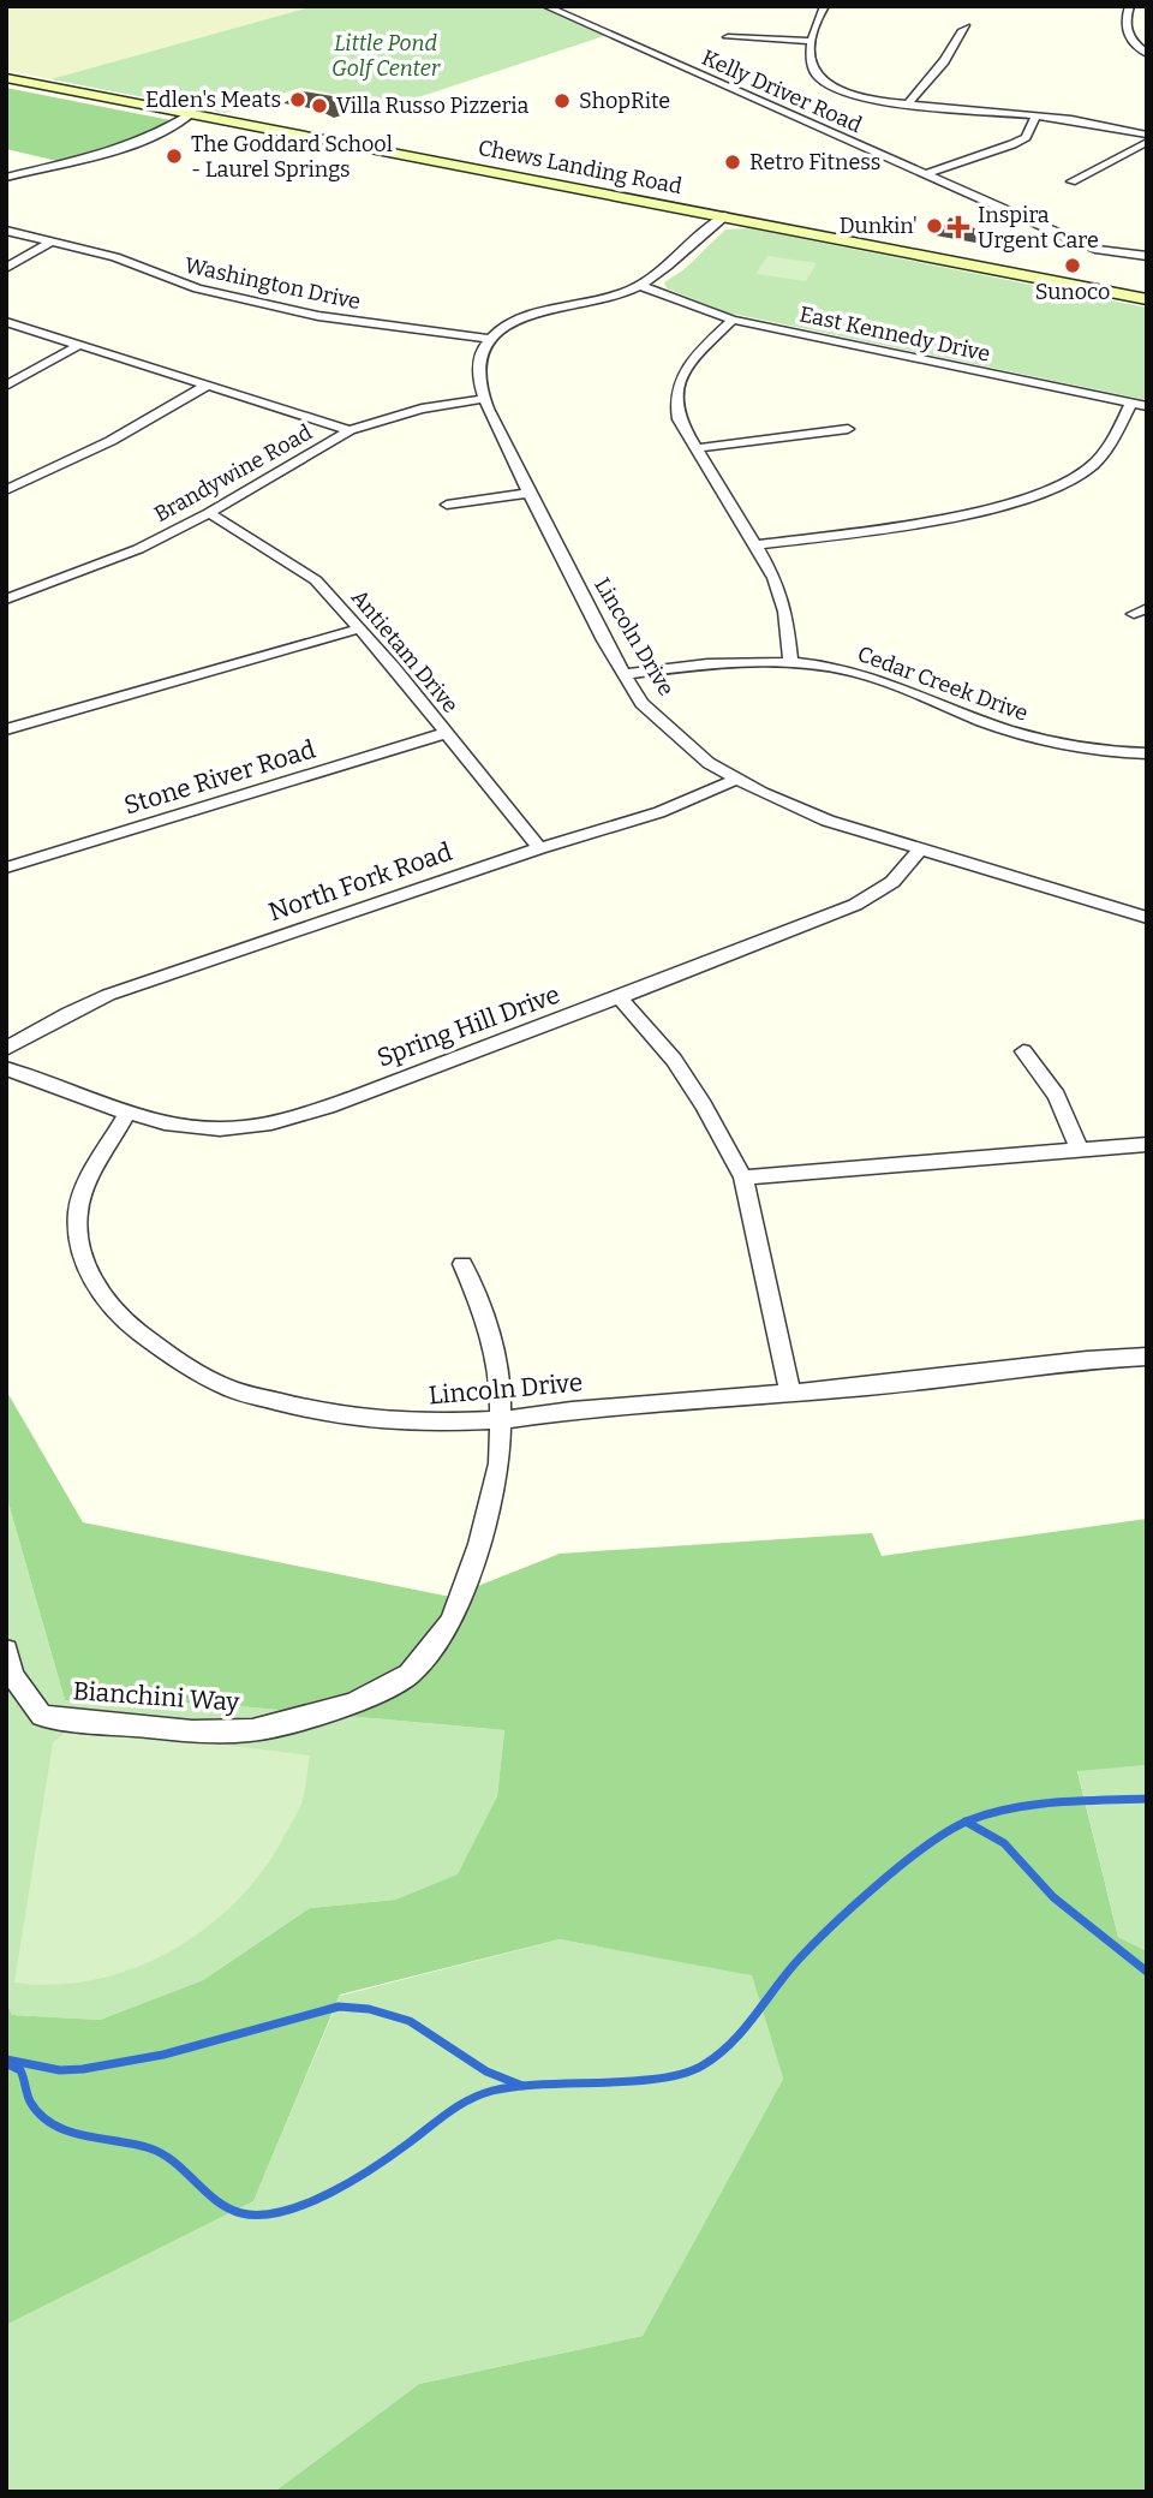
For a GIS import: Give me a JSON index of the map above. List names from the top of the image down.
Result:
{
  "streets": {
    "main road": ["Chews Landing Road"],
    "street": [
      "Kelly Driver Road",
      "Washington Drive",
      "East Kennedy Drive",
      "Brandywine Road",
      "Lincoln Drive",
      "Antietam Drive",
      "Cedar Creek Drive",
      "Stone River Road",
      "North Fork Road",
      "Spring Hill Drive",
      "Bianchini Way"
    ]
  },
  "crossings": [
    ["Washington Drive", "Lincoln Drive"],
    ["Brandywine Road", "Lincoln Drive"],
    ["Brandywine Road", "Antietam Drive"],
    ["Lincoln Drive", "Cedar Creek Drive"],
    ["Lincoln Drive", "North Fork Road"],
    ["Lincoln Drive", "Spring Hill Drive"],
    ["Lincoln Drive", "Bianchini Way"],
    ["Antietam Drive", "Stone River Road"],
    ["Antietam Drive", "North Fork Road"]
  ],
  "parks": ["Little Pond Golf Center"],
  "places": {
    "other": [
      "Edlen's Meats",
      "ShopRite",
      "Villa Russo Pizzeria",
      "The Goddard School - Laurel Springs",
      "Retro Fitness",
      "Dunkin'",
      "Sunoco"
    ],
    "health": ["Inspira Urgent Care"]
  }
}
